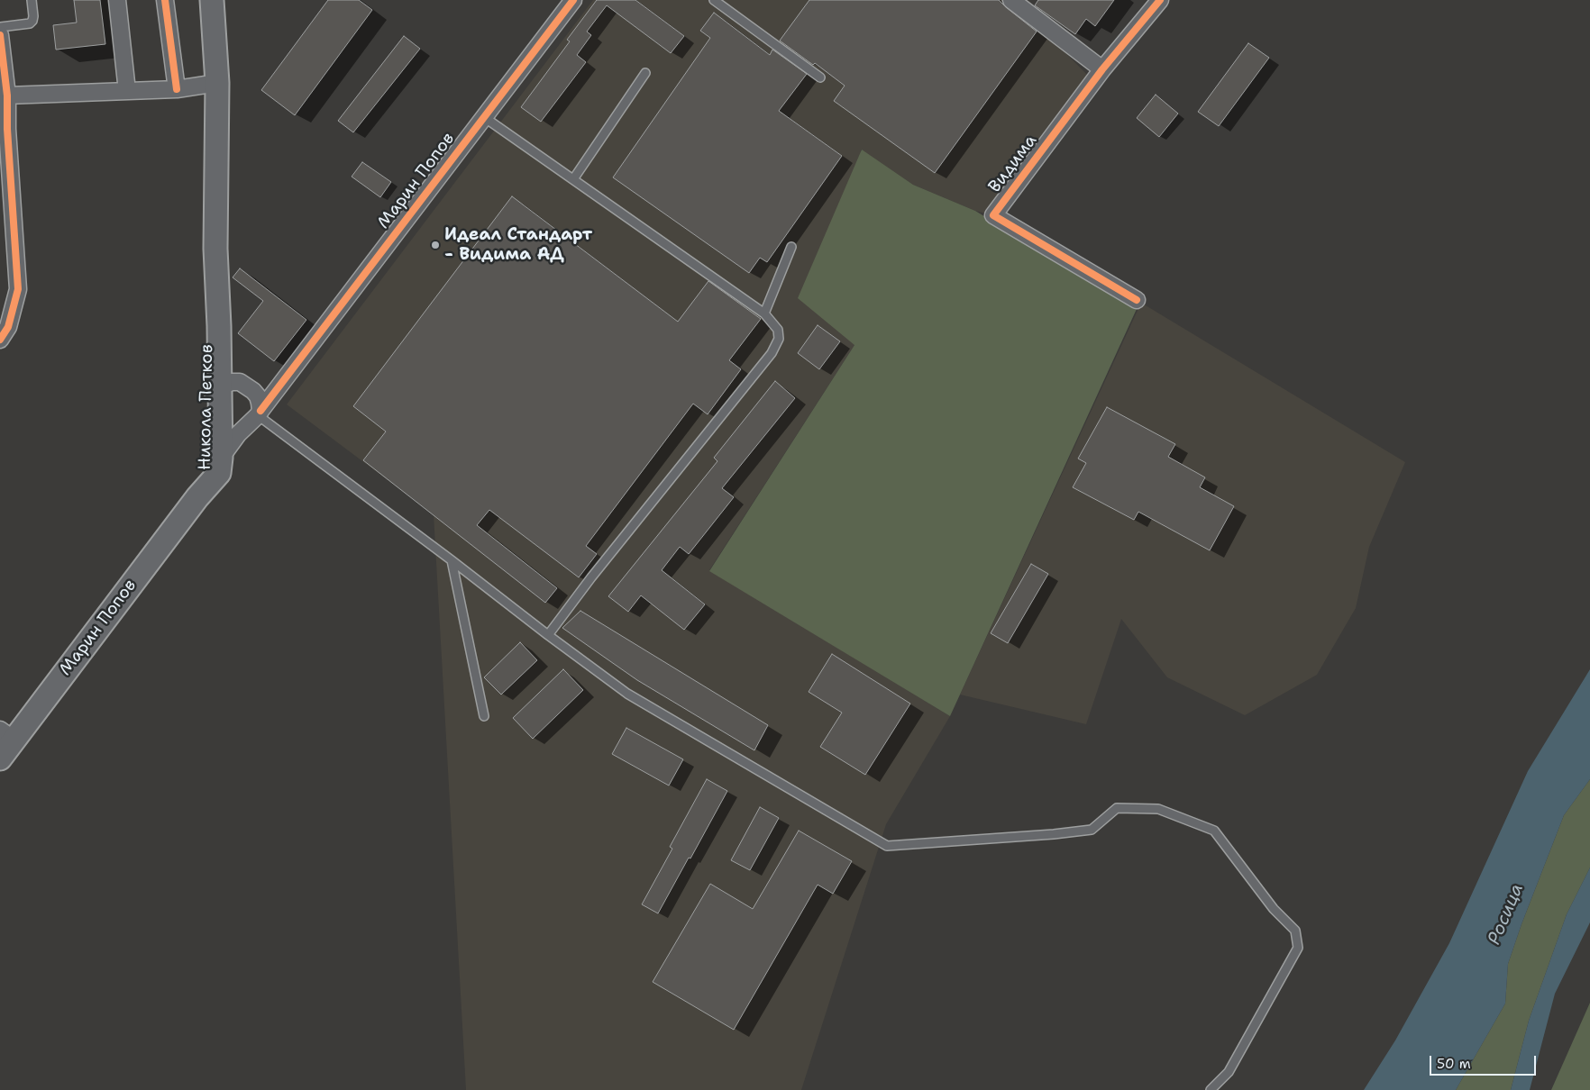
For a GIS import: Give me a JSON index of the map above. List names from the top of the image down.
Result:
{
  "streets": {
    "main road": ["Марин Попов", "Никола Петков"],
    "street": ["Видима"]
  },
  "crossings": [
    ["Марин Попов", "Никола Петков"]
  ],
  "water": ["Росица"],
  "places": ["Идеал Стандарт - Видима АД"],
  "scale_bar": "50 m"
}
